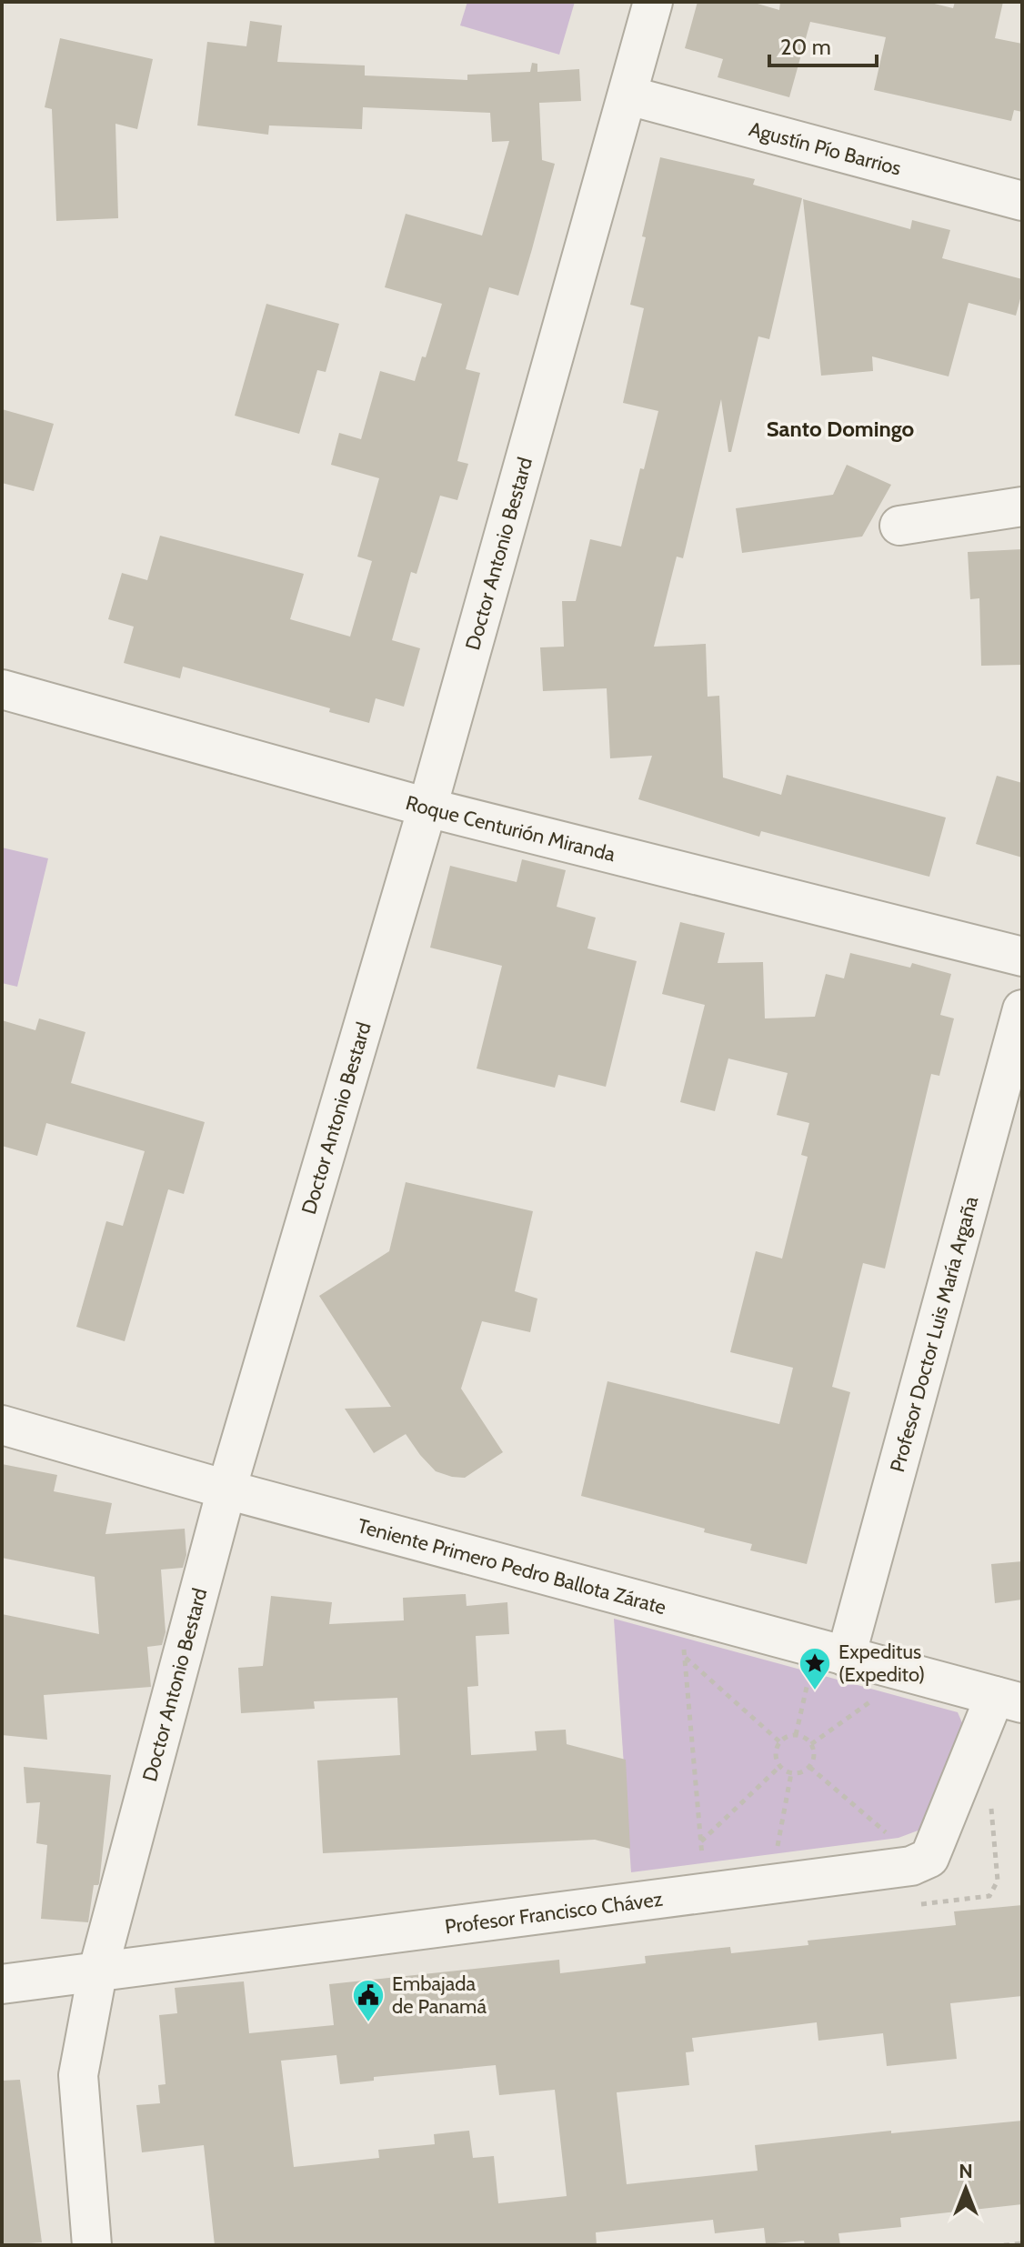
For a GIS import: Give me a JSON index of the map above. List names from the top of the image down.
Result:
{
  "streets": {
    "street": [
      "Agustín Pío Barrios",
      "Doctor Antonio Bestard",
      "Roque Centurión Miranda",
      "Profesor Doctor Luis María Argaña",
      "Teniente Primero Pedro Ballota Zárate",
      "Profesor Francisco Chávez"
    ]
  },
  "crossings": [
    ["Agustín Pío Barrios", "Doctor Antonio Bestard"],
    ["Doctor Antonio Bestard", "Roque Centurión Miranda"],
    ["Doctor Antonio Bestard", "Teniente Primero Pedro Ballota Zárate"],
    ["Doctor Antonio Bestard", "Profesor Francisco Chávez"],
    ["Profesor Doctor Luis María Argaña", "Teniente Primero Pedro Ballota Zárate"],
    ["Teniente Primero Pedro Ballota Zárate", "Profesor Francisco Chávez"]
  ],
  "districts": ["Santo Domingo"],
  "places": {
    "place": ["Expeditus (Expedito)"],
    "public building": ["Embajada de Panamá"]
  },
  "scale_bar": "20 m",
  "north": "top"
}
